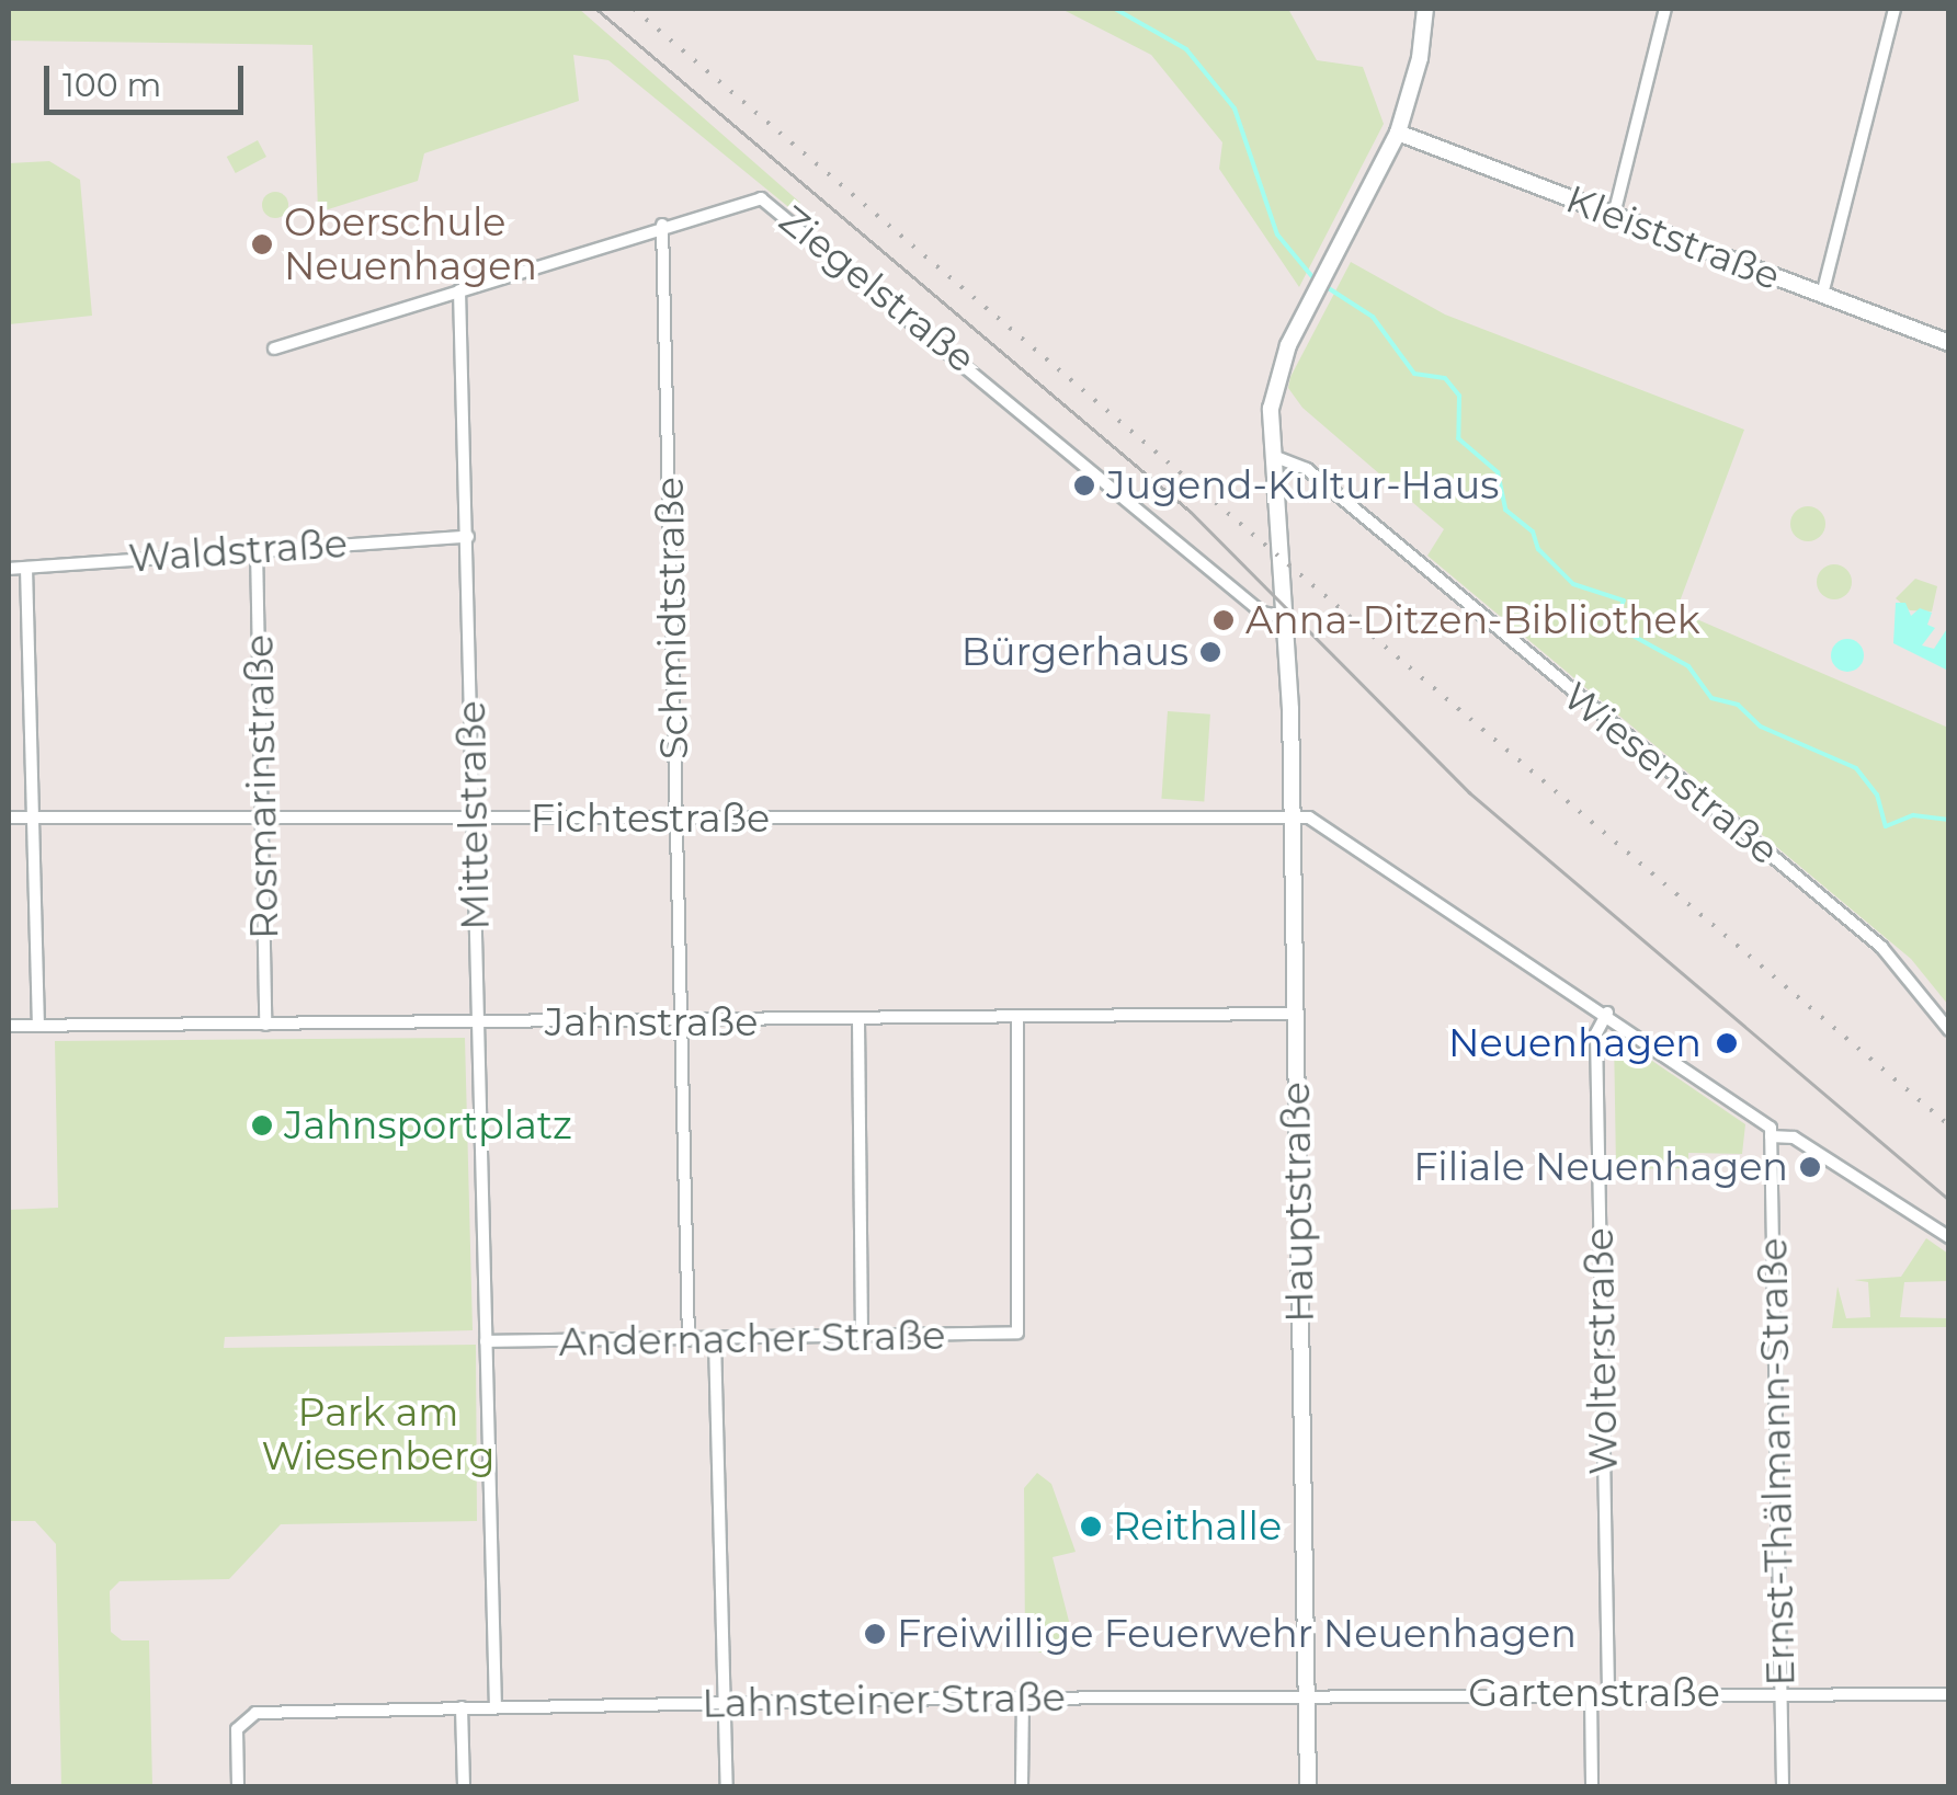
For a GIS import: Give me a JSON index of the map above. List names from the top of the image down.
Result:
{
  "streets": {
    "main road": ["Kleiststraße", "Hauptstraße"],
    "street": [
      "Ziegelstraße",
      "Waldstraße",
      "Schmidtstraße",
      "Wiesenstraße",
      "Rosmarinstraße",
      "Mittelstraße",
      "Fichtestraße",
      "Jahnstraße",
      "Andernacher Straße",
      "Wolterstraße",
      "Ernst-Thälmann-Straße",
      "Gartenstraße",
      "Lahnsteiner Straße"
    ]
  },
  "crossings": [
    ["Kleiststraße", "Hauptstraße"],
    ["Ziegelstraße", "Schmidtstraße"],
    ["Ziegelstraße", "Mittelstraße"],
    ["Ziegelstraße", "Hauptstraße"],
    ["Waldstraße", "Rosmarinstraße"],
    ["Waldstraße", "Mittelstraße"],
    ["Schmidtstraße", "Fichtestraße"],
    ["Schmidtstraße", "Jahnstraße"],
    ["Schmidtstraße", "Andernacher Straße"],
    ["Wiesenstraße", "Hauptstraße"],
    ["Rosmarinstraße", "Fichtestraße"],
    ["Rosmarinstraße", "Jahnstraße"],
    ["Mittelstraße", "Fichtestraße"],
    ["Mittelstraße", "Jahnstraße"],
    ["Mittelstraße", "Andernacher Straße"],
    ["Mittelstraße", "Lahnsteiner Straße"],
    ["Fichtestraße", "Hauptstraße"],
    ["Jahnstraße", "Hauptstraße"],
    ["Jahnstraße", "Andernacher Straße"],
    ["Hauptstraße", "Gartenstraße"],
    ["Hauptstraße", "Lahnsteiner Straße"],
    ["Wolterstraße", "Gartenstraße"],
    ["Ernst-Thälmann-Straße", "Gartenstraße"],
    ["Gartenstraße", "Lahnsteiner Straße"]
  ],
  "parks": ["Park am Wiesenberg"],
  "places": [
    "Oberschule Neuenhagen",
    "Jugend-Kultur-Haus",
    "Anna-Ditzen-Bibliothek",
    "Bürgerhaus",
    "Neuenhagen",
    "Jahnsportplatz",
    "Filiale Neuenhagen",
    "Reithalle",
    "Freiwillige Feuerwehr Neuenhagen"
  ],
  "scale_bar": "100 m"
}
